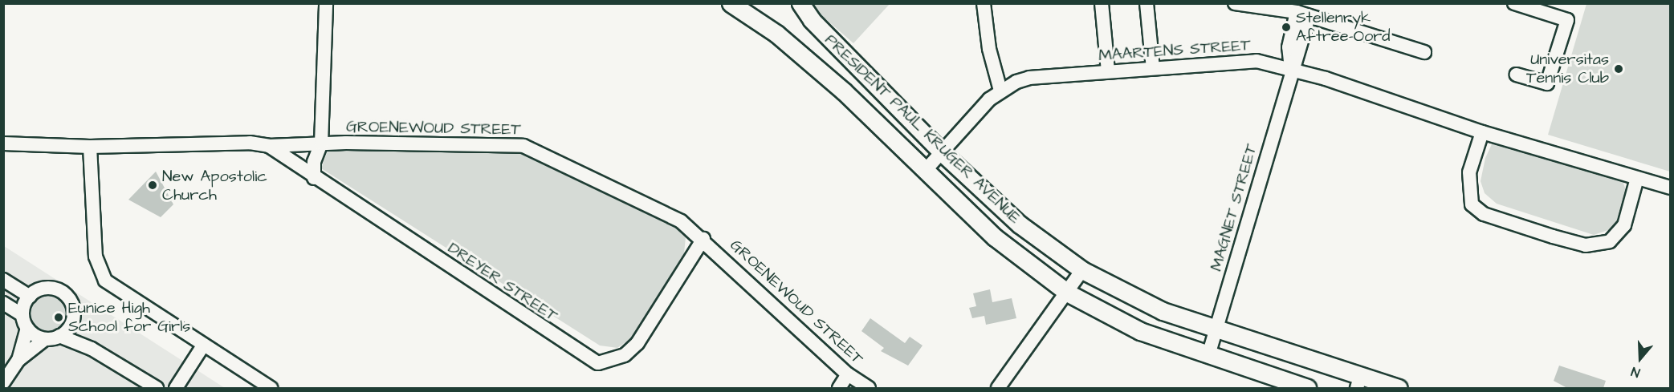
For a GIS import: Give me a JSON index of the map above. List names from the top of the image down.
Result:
{
  "streets": {
    "street": [
      "MAARTENS STREET",
      "GROENEWOUD STREET",
      "PRESIDENT PAUL KRUGER AVENUE",
      "MAGNET STREET",
      "DREYER STREET"
    ]
  },
  "crossings": [
    ["MAARTENS STREET", "PRESIDENT PAUL KRUGER AVENUE"],
    ["MAARTENS STREET", "MAGNET STREET"],
    ["GROENEWOUD STREET", "DREYER STREET"],
    ["PRESIDENT PAUL KRUGER AVENUE", "MAGNET STREET"]
  ],
  "places": [
    "Stellenryk Aftree-Oord",
    "Universitas Tennis Club",
    "New Apostolic Church",
    "Eunice High School for Girls"
  ],
  "north": "bottom"
}
